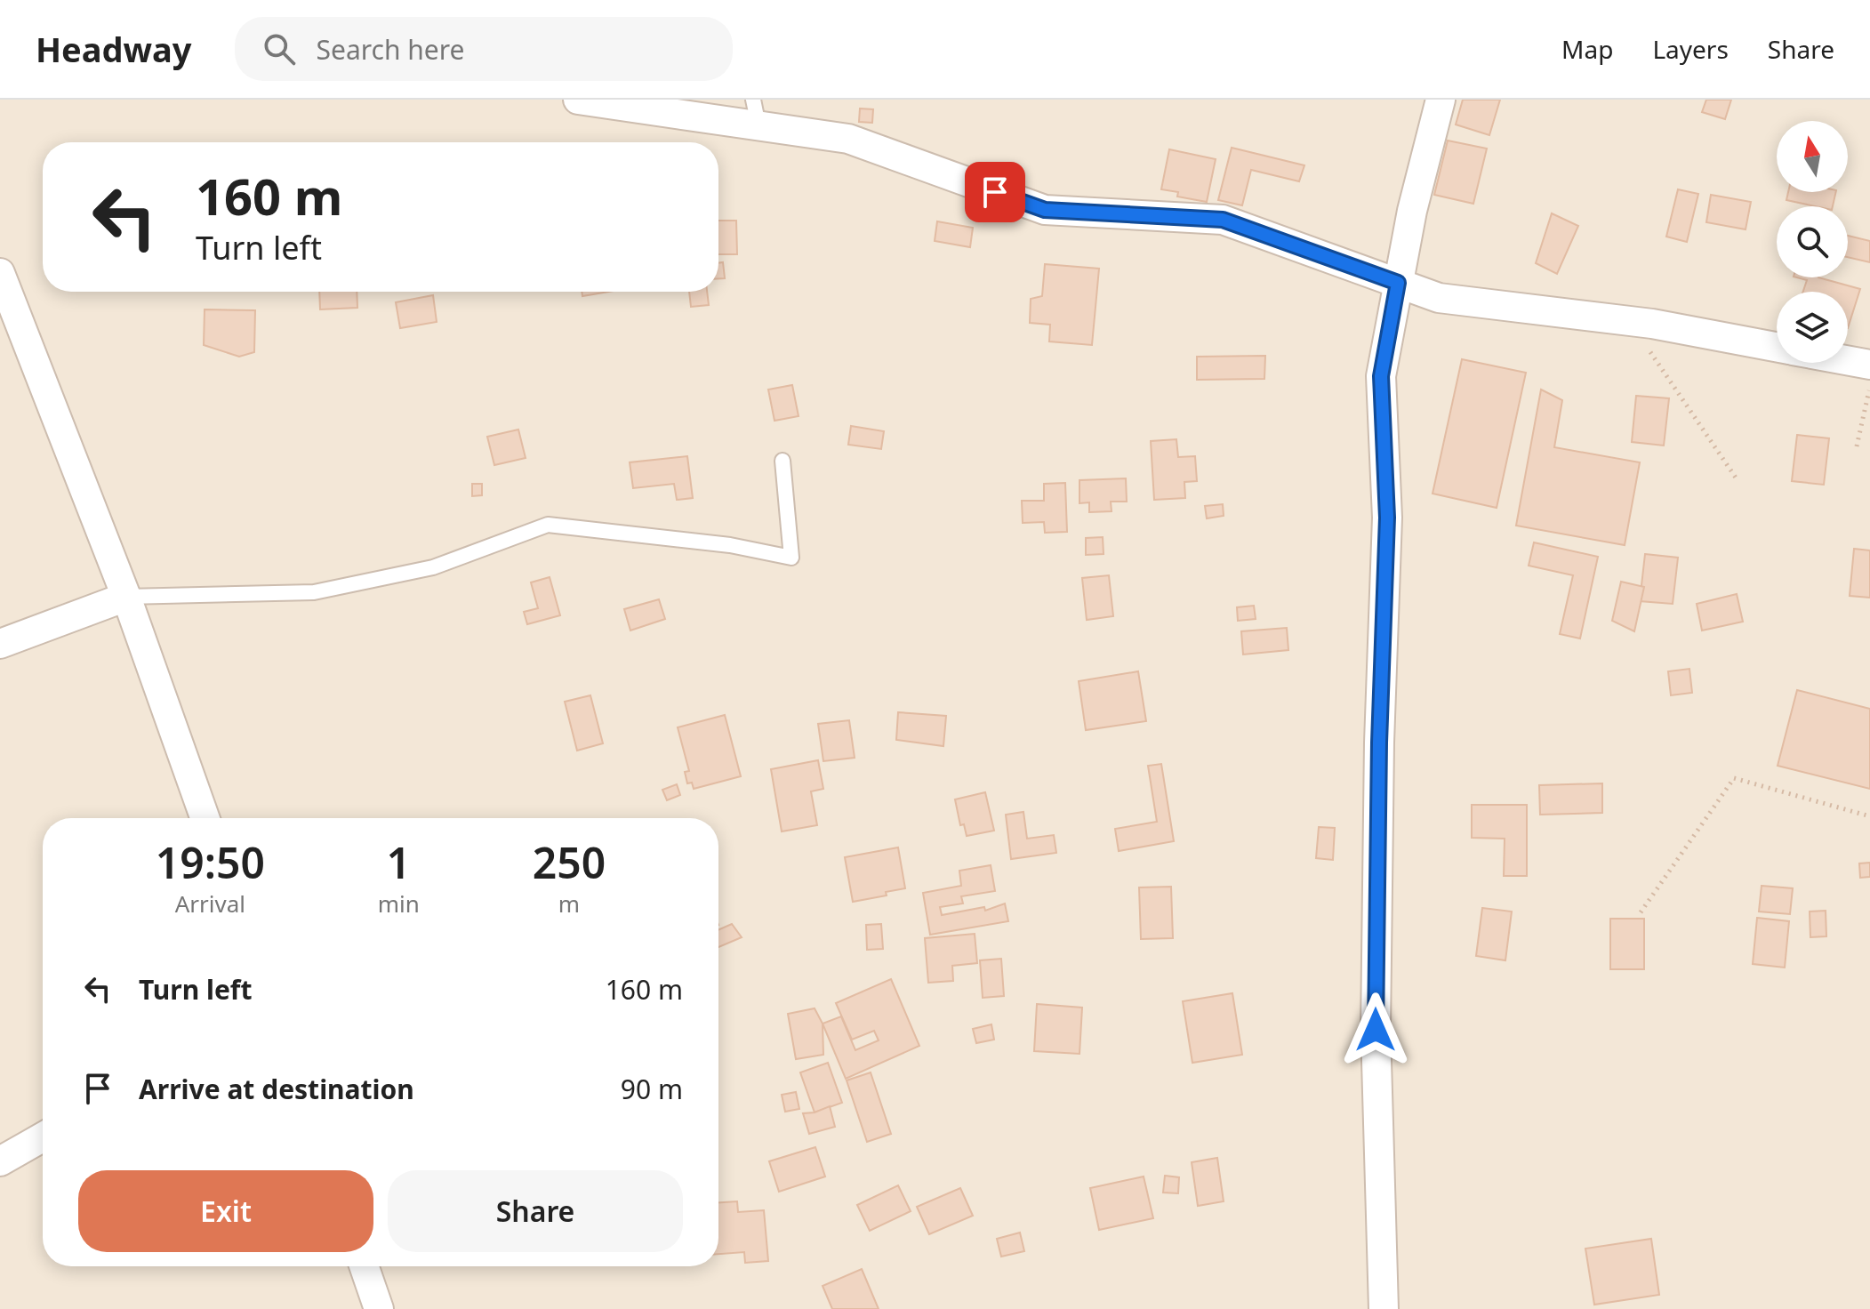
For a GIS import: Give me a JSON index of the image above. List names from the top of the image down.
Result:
{
  "north": "top",
  "page": {
    "header": "Headway",
    "search": "Search here",
    "nav": ["Map", "Layers", "Share"],
    "turn": ["160 m", "Turn left"],
    "eta": [
      "19:50",
      "Arrival",
      "1",
      "min",
      "250",
      "m"
    ],
    "list": [
      {
        "name": "Turn left",
        "value": "160 m"
      },
      {
        "name": "Arrive at destination",
        "value": "90 m"
      }
    ],
    "buttons": ["Exit", "Share"]
  }
}
